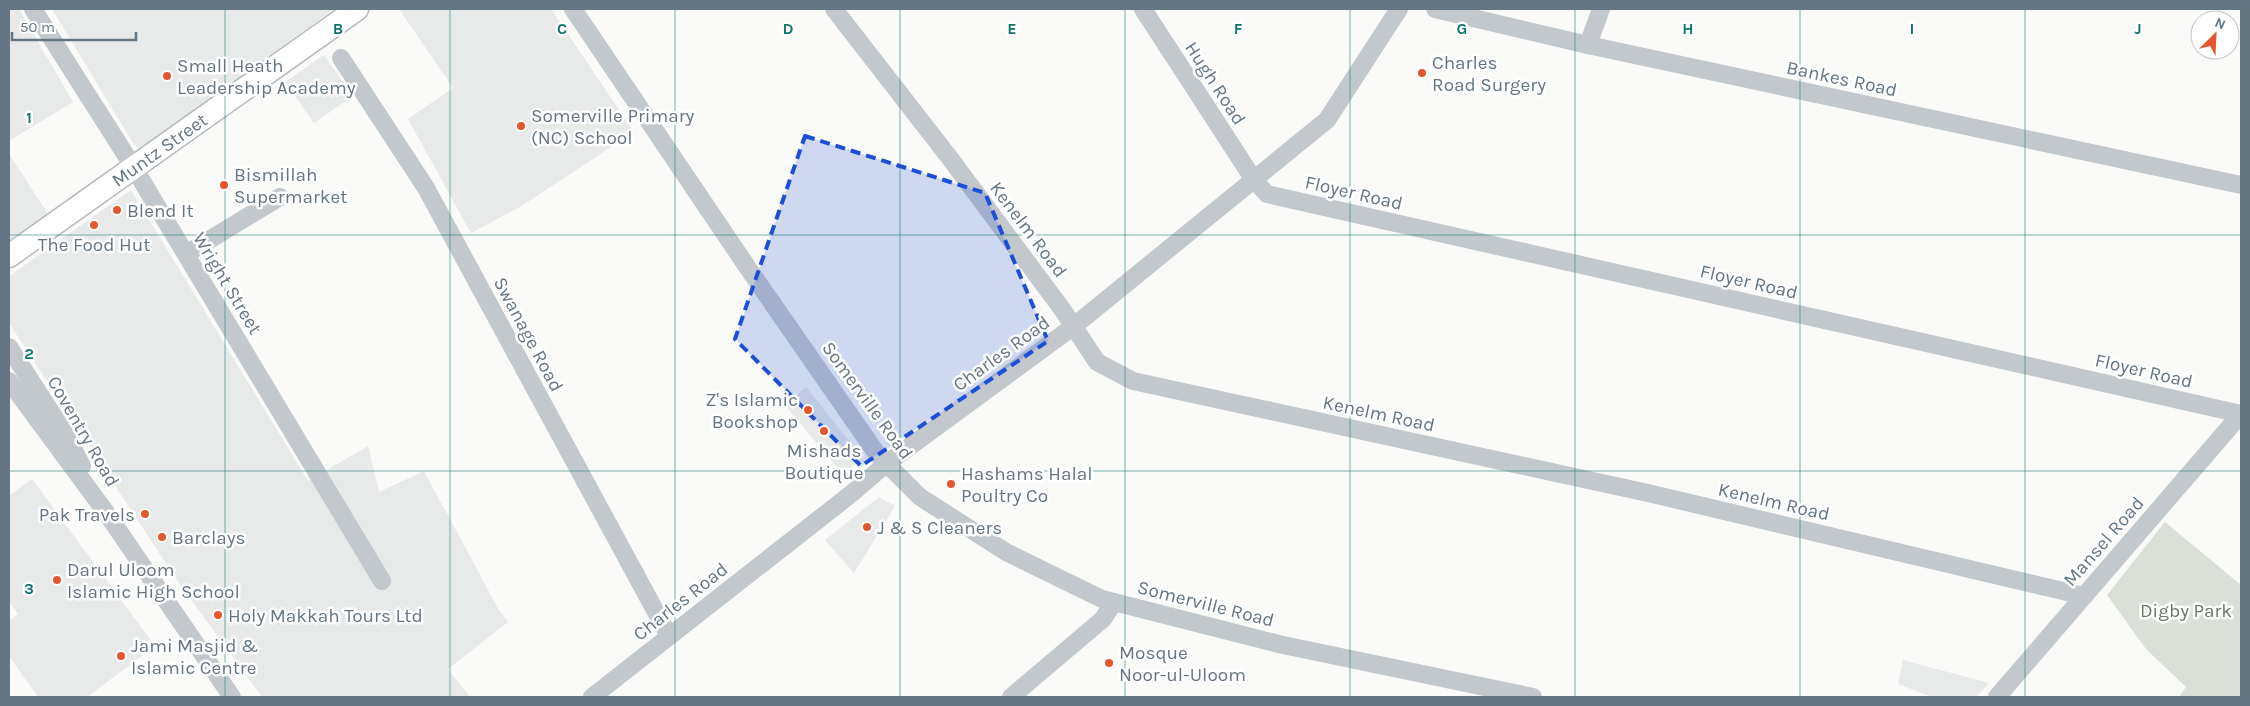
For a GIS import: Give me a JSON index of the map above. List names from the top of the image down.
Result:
{
  "streets": {
    "main road": ["Muntz Street"],
    "street": [
      "Bankes Road",
      "Hugh Road",
      "Floyer Road",
      "Kenelm Road",
      "Wright Street",
      "Swanage Road",
      "Charles Road",
      "Somerville Road",
      "Coventry Road",
      "Mansel Road"
    ]
  },
  "crossings": [
    ["Hugh Road", "Floyer Road"],
    ["Hugh Road", "Charles Road"],
    ["Muntz Street", "Wright Street"],
    ["Floyer Road", "Charles Road"],
    ["Floyer Road", "Mansel Road"],
    ["Kenelm Road", "Charles Road"],
    ["Kenelm Road", "Mansel Road"],
    ["Swanage Road", "Charles Road"],
    ["Charles Road", "Somerville Road"]
  ],
  "parks": ["Digby Park"],
  "places": [
    "Charles Road Surgery",
    "Small Heath Leadership Academy",
    "Somerville Primary (NC) School",
    "Bismillah Supermarket",
    "Blend It",
    "The Food Hut",
    "Z's Islamic Bookshop",
    "Mishads Boutique",
    "Hashams Halal Poultry Co",
    "Pak Travels",
    "J & S Cleaners",
    "Barclays",
    "Darul Uloom Islamic High School",
    "Holy Makkah Tours Ltd",
    "Jami Masjid & Islamic Centre",
    "Mosque Noor-ul-Uloom"
  ],
  "scale_bar": "50 m",
  "north": "top right",
  "grid": {
    "columns": [
      "B",
      "C",
      "D",
      "E",
      "F",
      "G",
      "H",
      "I",
      "J"
    ],
    "rows": ["1", "2", "3"]
  }
}
